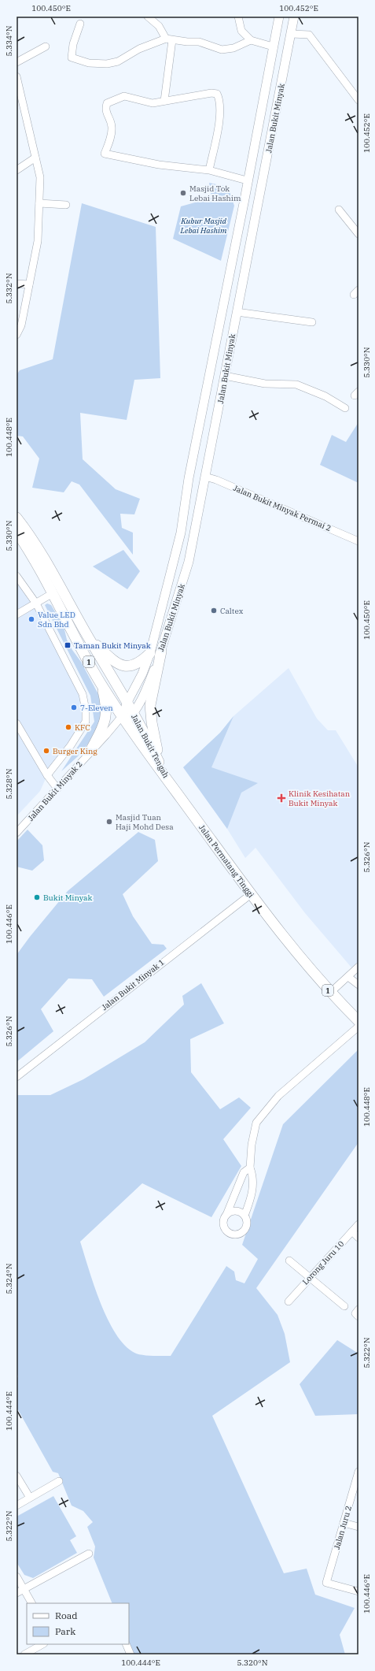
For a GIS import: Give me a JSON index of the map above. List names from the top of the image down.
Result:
{
  "streets": {
    "highway": ["1", "Jalan Bukit Tengah", "Jalan Permatang Tinggi"],
    "main road": ["Jalan Bukit Minyak"],
    "street": [
      "Jalan Bukit Minyak Permai 2",
      "Jalan Bukit Minyak 2",
      "Jalan Bukit Minyak 1",
      "Lorong Juru 10",
      "Jalan Juru 2"
    ]
  },
  "crossings": [
    ["Jalan Bukit Minyak", "Jalan Bukit Minyak Permai 2"],
    ["Jalan Bukit Minyak", "Jalan Bukit Tengah"],
    ["Jalan Bukit Minyak", "Jalan Bukit Minyak 2"],
    ["Jalan Bukit Tengah", "Jalan Bukit Minyak 2"],
    ["Jalan Bukit Tengah", "Jalan Permatang Tinggi"],
    ["Jalan Permatang Tinggi", "Jalan Bukit Minyak 1"]
  ],
  "parks": ["Kubur Masjid Lebai Hashim"],
  "places": {
    "other": [
      "Masjid Tok Lebai Hashim",
      "Caltex",
      "Value LED Sdn Bhd",
      "7-Eleven",
      "KFC",
      "Burger King",
      "Masjid Tuan Haji Mohd Desa",
      "Bukit Minyak"
    ],
    "transit": ["Taman Bukit Minyak"],
    "health": ["Klinik Kesihatan Bukit Minyak"]
  },
  "legend": ["Road", "Park"],
  "coordinates": [
    "100.450°E",
    "100.452°E",
    "5.334°N",
    "5.332°N",
    "5.330°N",
    "100.448°E",
    "5.328°N",
    "5.326°N",
    "100.446°E",
    "5.324°N",
    "5.322°N",
    "100.444°E",
    "5.320°N"
  ]
}
